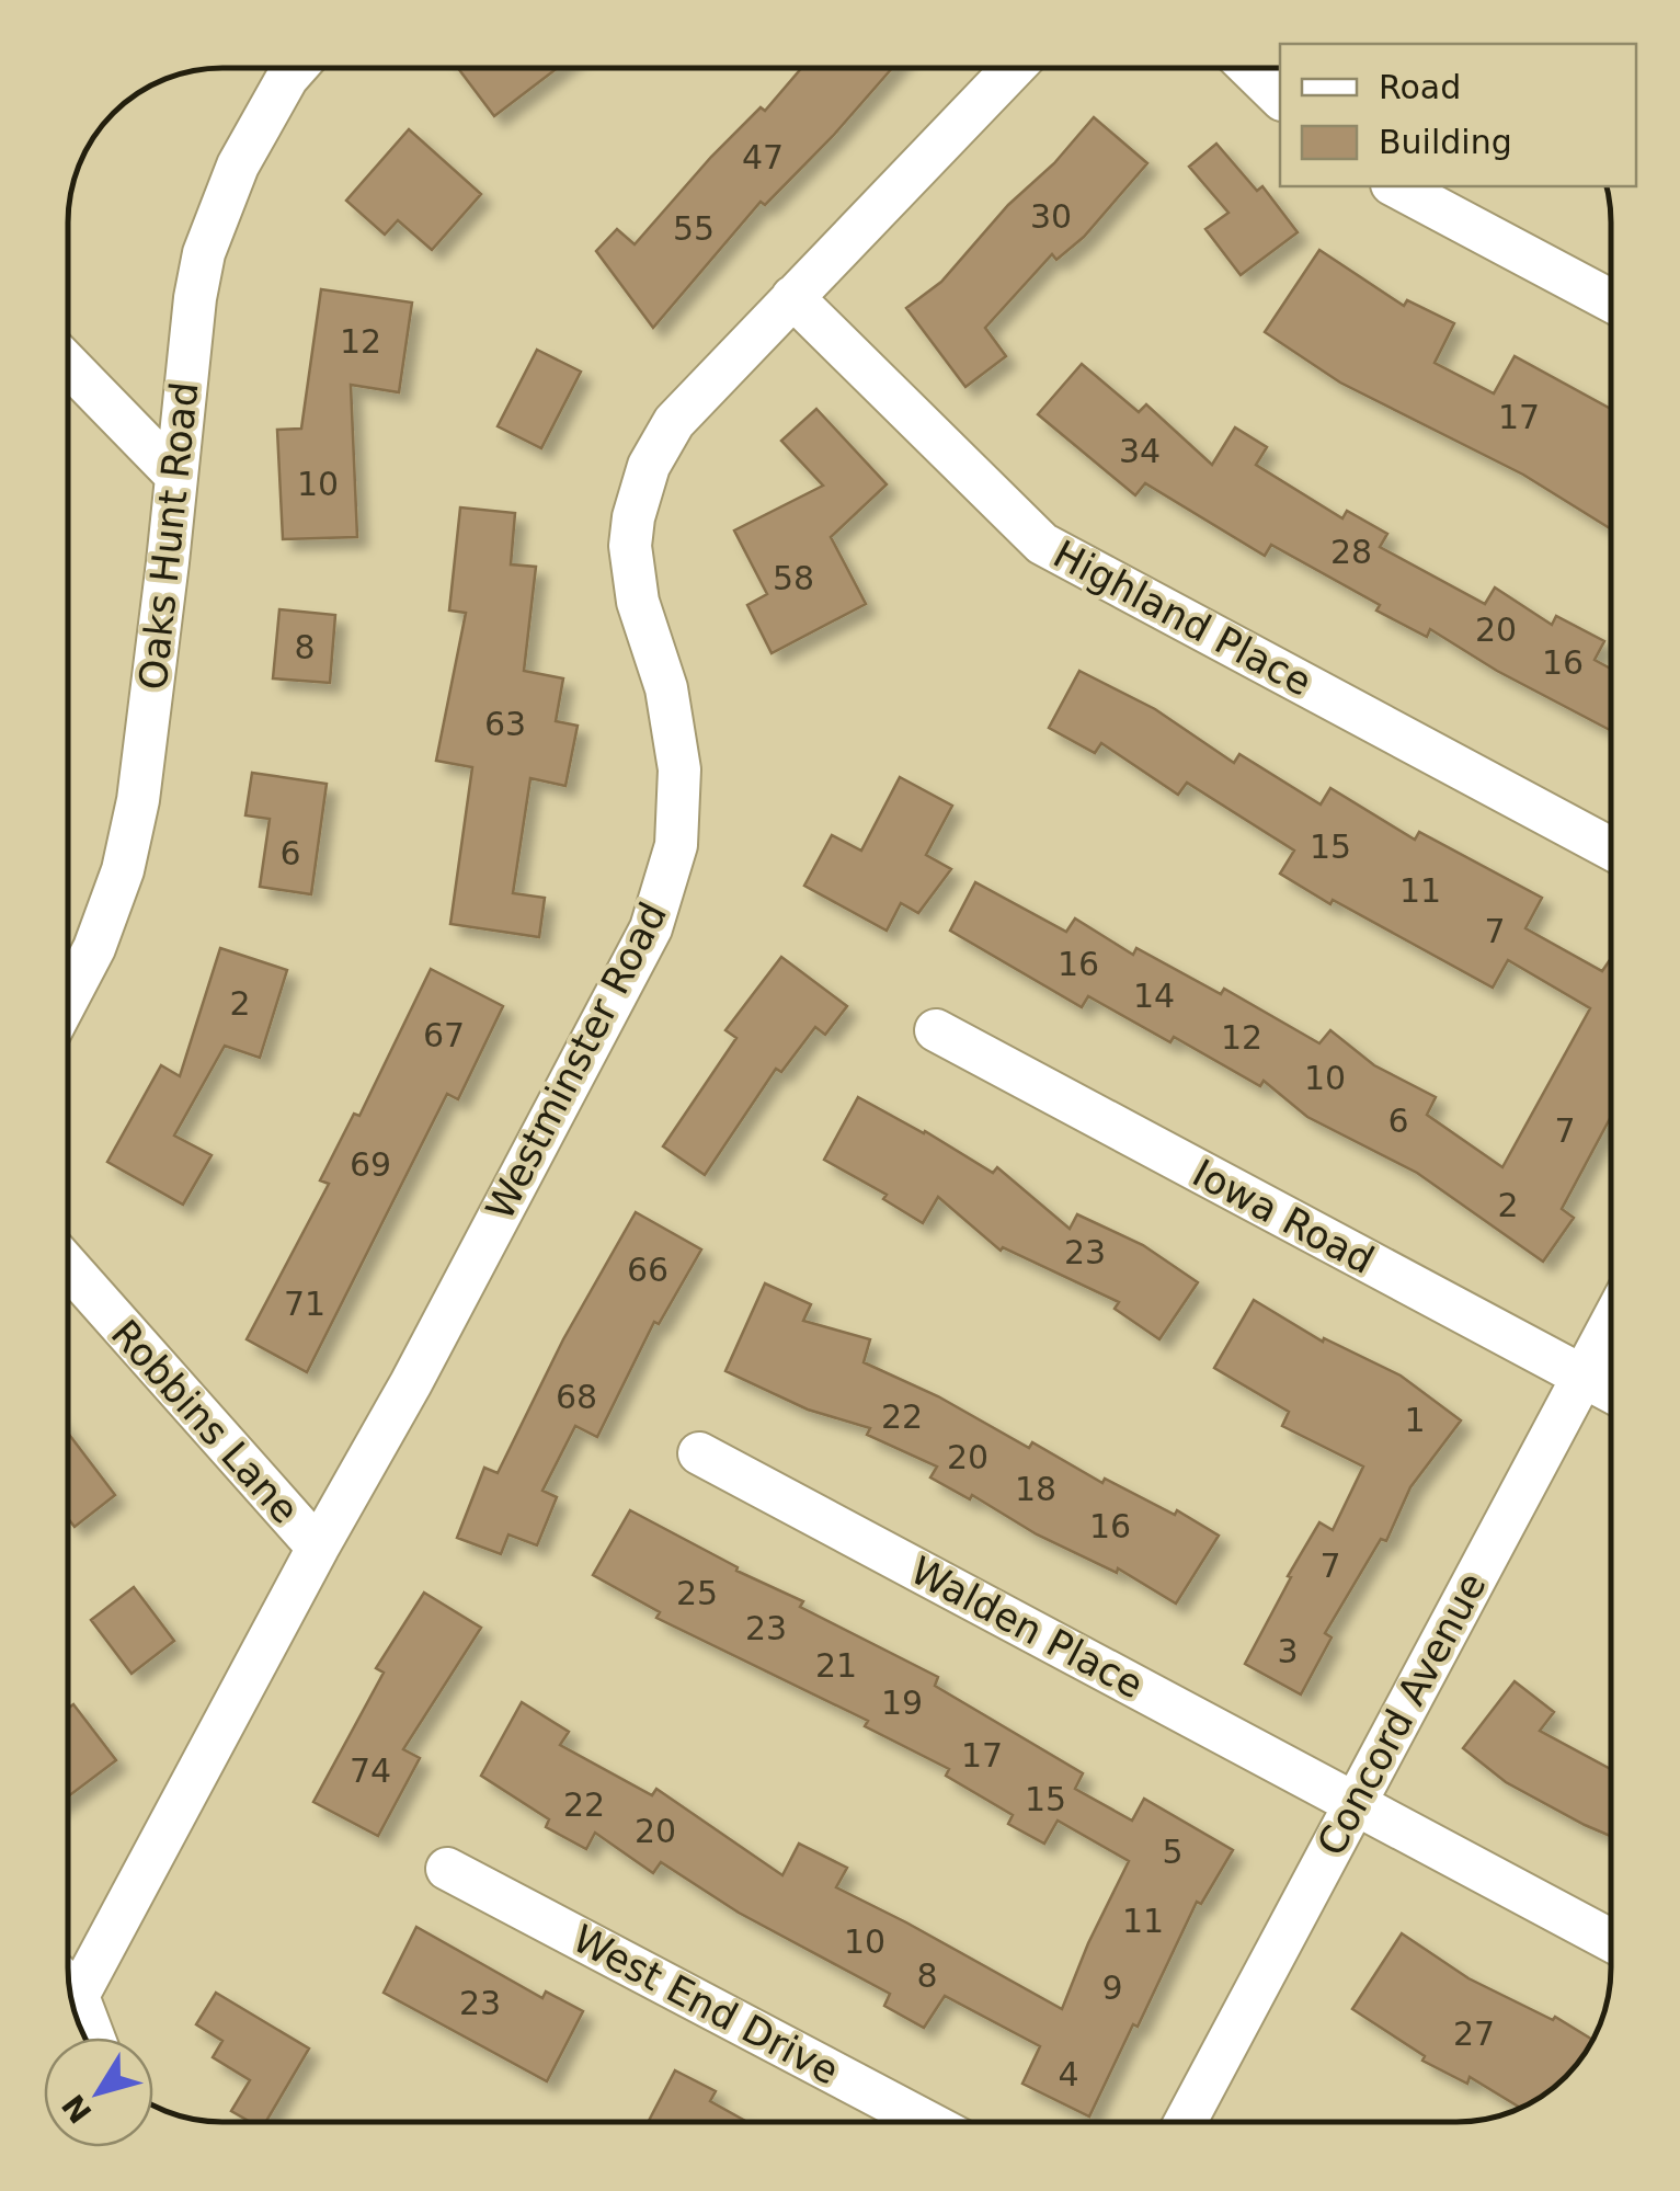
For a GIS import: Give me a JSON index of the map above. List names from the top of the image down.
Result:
{
  "streets": {
    "street": [
      "Oaks Hunt Road",
      "Highland Place",
      "Westminster Road",
      "Iowa Road",
      "Robbins Lane",
      "Walden Place",
      "Concord Avenue",
      "West End Drive"
    ]
  },
  "crossings": [
    ["Highland Place", "Westminster Road"],
    ["Westminster Road", "Robbins Lane"],
    ["Iowa Road", "Concord Avenue"],
    ["Walden Place", "Concord Avenue"]
  ],
  "house_numbers": [
    "47",
    "30",
    "55",
    "12",
    "17",
    "34",
    "10",
    "28",
    "58",
    "20",
    "8",
    "16",
    "63",
    "15",
    "6",
    "11",
    "7",
    "16",
    "14",
    "2",
    "67",
    "12",
    "10",
    "6",
    "7",
    "69",
    "2",
    "23",
    "66",
    "71",
    "68",
    "22",
    "1",
    "20",
    "18",
    "16",
    "7",
    "25",
    "23",
    "3",
    "21",
    "19",
    "17",
    "74",
    "15",
    "22",
    "20",
    "5",
    "11",
    "10",
    "8",
    "9",
    "23",
    "27",
    "4"
  ],
  "legend": ["Road", "Building"],
  "north": "bottom left"
}
